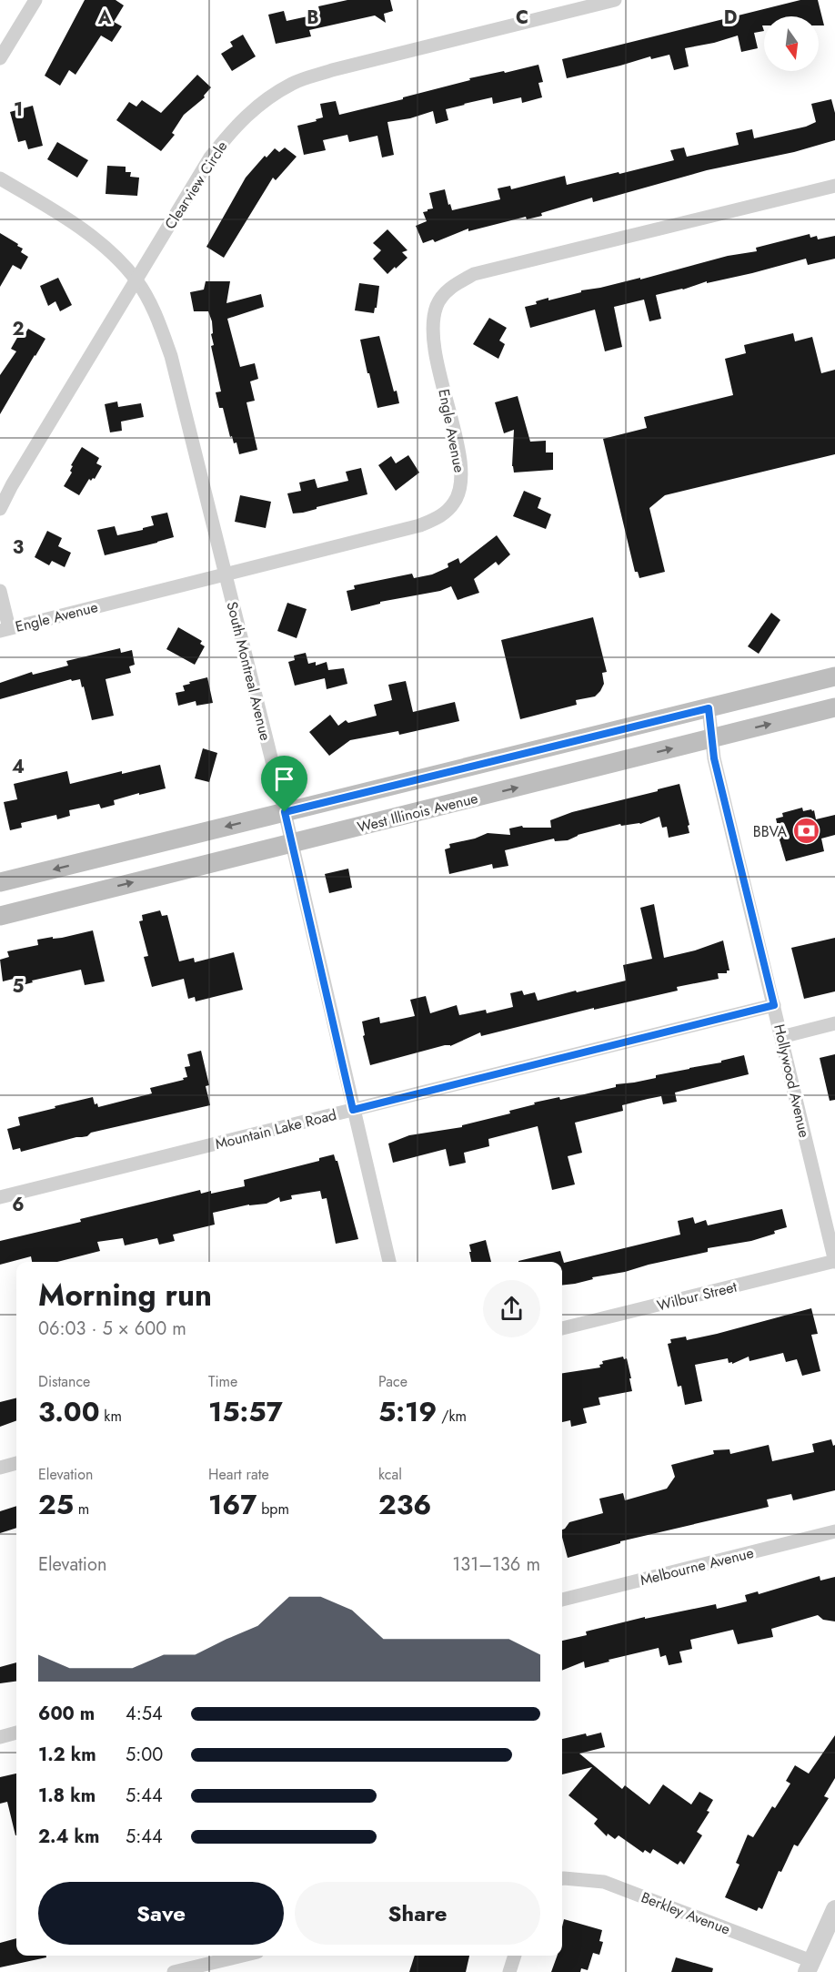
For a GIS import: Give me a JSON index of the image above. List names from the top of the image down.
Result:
{
  "streets": {
    "main road": ["West Illinois Avenue"],
    "street": [
      "Clearview Circle",
      "Engle Avenue",
      "South Montreal Avenue",
      "Hollywood Avenue",
      "Mountain Lake Road",
      "Wilbur Street",
      "Melbourne Avenue",
      "Berkley Avenue"
    ]
  },
  "crossings": [
    ["Clearview Circle", "South Montreal Avenue"],
    ["Engle Avenue", "South Montreal Avenue"],
    ["South Montreal Avenue", "West Illinois Avenue"],
    ["South Montreal Avenue", "Mountain Lake Road"],
    ["West Illinois Avenue", "Hollywood Avenue"],
    ["Hollywood Avenue", "Mountain Lake Road"],
    ["Hollywood Avenue", "Wilbur Street"]
  ],
  "places": {
    "bank": ["BBVA"]
  },
  "north": "bottom",
  "page": {
    "heading": ["Morning run", "06:03 · 5 × 600 m"],
    "stats": [
      ["Distance", "3.00 km"],
      ["Time", "15:57"],
      ["Pace", "5:19 /km"],
      ["Elevation", "25 m"],
      ["Heart rate", "167 bpm"],
      ["kcal", "236"]
    ],
    "chart": ["Elevation", "131–136 m"],
    "list": [
      {
        "name": "600 m",
        "note": "4:54"
      },
      {
        "name": "1.2 km",
        "note": "5:00"
      },
      {
        "name": "1.8 km",
        "note": "5:44"
      },
      {
        "name": "2.4 km",
        "note": "5:44"
      }
    ],
    "buttons": ["Save", "Share"]
  },
  "grid": {
    "columns": [
      "A",
      "B",
      "C",
      "D"
    ],
    "rows": [
      "1",
      "2",
      "3",
      "4",
      "5",
      "6"
    ]
  }
}
